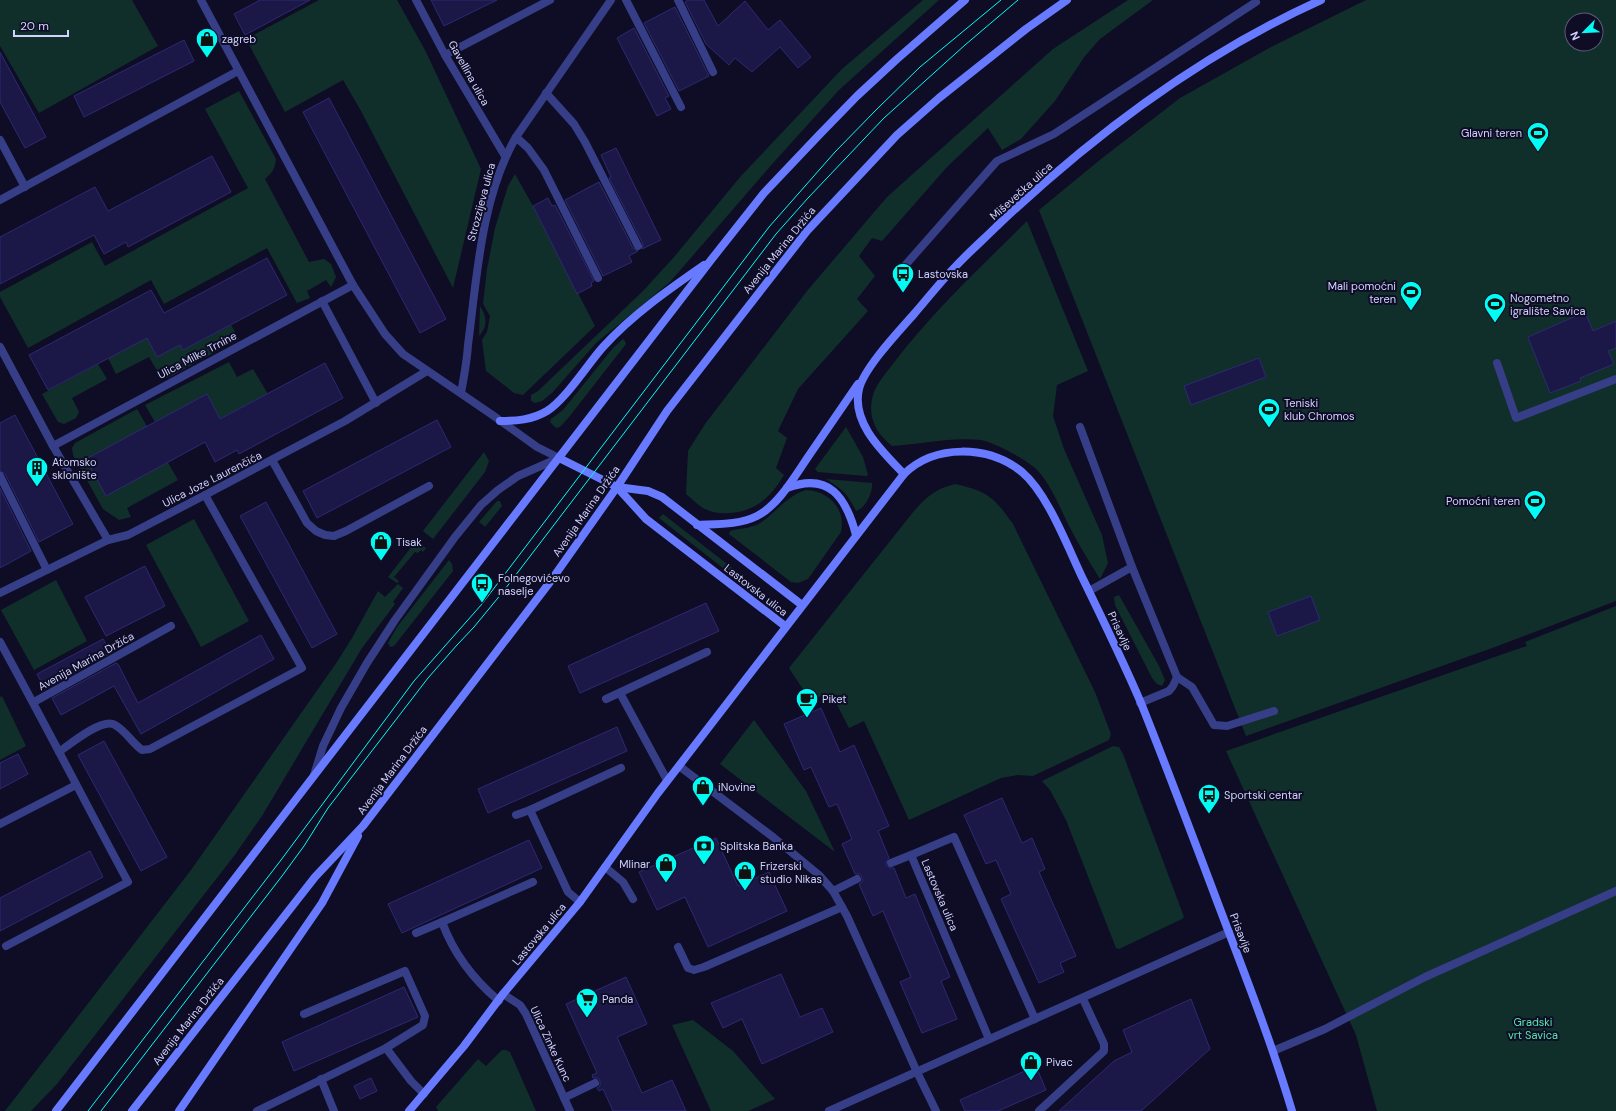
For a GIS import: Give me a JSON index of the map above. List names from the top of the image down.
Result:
{
  "streets": {
    "main road": [
      "Miševečka ulica",
      "Avenija Marina Držića",
      "Lastovska ulica",
      "Prisavlje"
    ],
    "street": [
      "Gavellina ulica",
      "Strozzijeva ulica",
      "Ulica Milke Trnine",
      "Ulica Joze Laurenčića",
      "Ulica Zinke Kunc"
    ]
  },
  "crossings": [
    ["Gavellina ulica", "Strozzijeva ulica"],
    ["Miševečka ulica", "Prisavlje"],
    ["Avenija Marina Držića", "Lastovska ulica"],
    ["Lastovska ulica", "Prisavlje"],
    ["Lastovska ulica", "Ulica Zinke Kunc"]
  ],
  "parks": ["Gradski vrt Savica"],
  "places": {
    "shop": [
      "zagreb",
      "Tisak",
      "iNovine",
      "Mlinar",
      "Frizerski studio Nikas",
      "Pivac"
    ],
    "sports": [
      "Glavni teren",
      "Mali pomoćni teren",
      "Nogometno igralište Savica",
      "Teniski klub Chromos",
      "Pomoćni teren"
    ],
    "bus stop": ["Lastovska", "Folnegovićevo naselje", "Sportski centar"],
    "building": ["Atomsko sklonište"],
    "cafe": ["Piket"],
    "bank": ["Splitska Banka"],
    "supermarket": ["Panda"]
  },
  "scale_bar": "20 m",
  "north": "bottom left"
}
